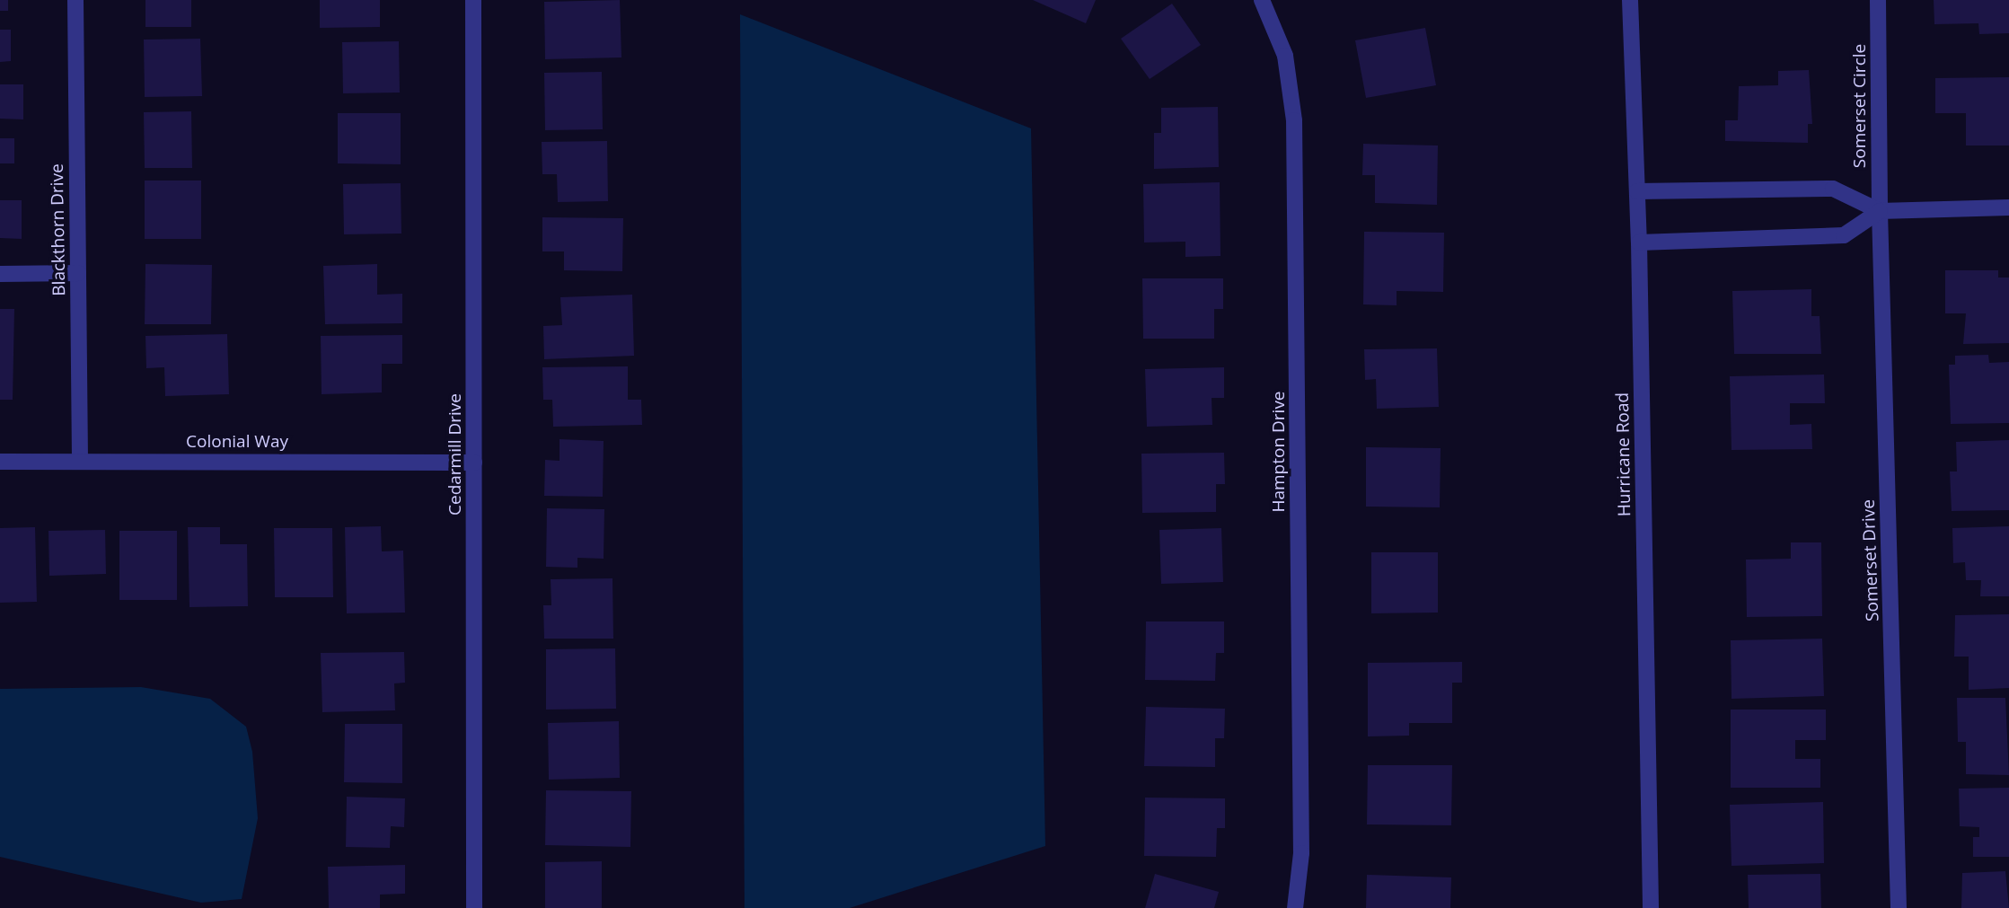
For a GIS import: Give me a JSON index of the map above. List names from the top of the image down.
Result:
{
  "streets": {
    "street": [
      "Somerset Circle",
      "Blackthorn Drive",
      "Colonial Way",
      "Hampton Drive",
      "Cedarmill Drive",
      "Hurricane Road",
      "Somerset Drive"
    ]
  },
  "crossings": [
    ["Somerset Circle", "Somerset Drive"],
    ["Blackthorn Drive", "Colonial Way"],
    ["Colonial Way", "Cedarmill Drive"]
  ]
}
